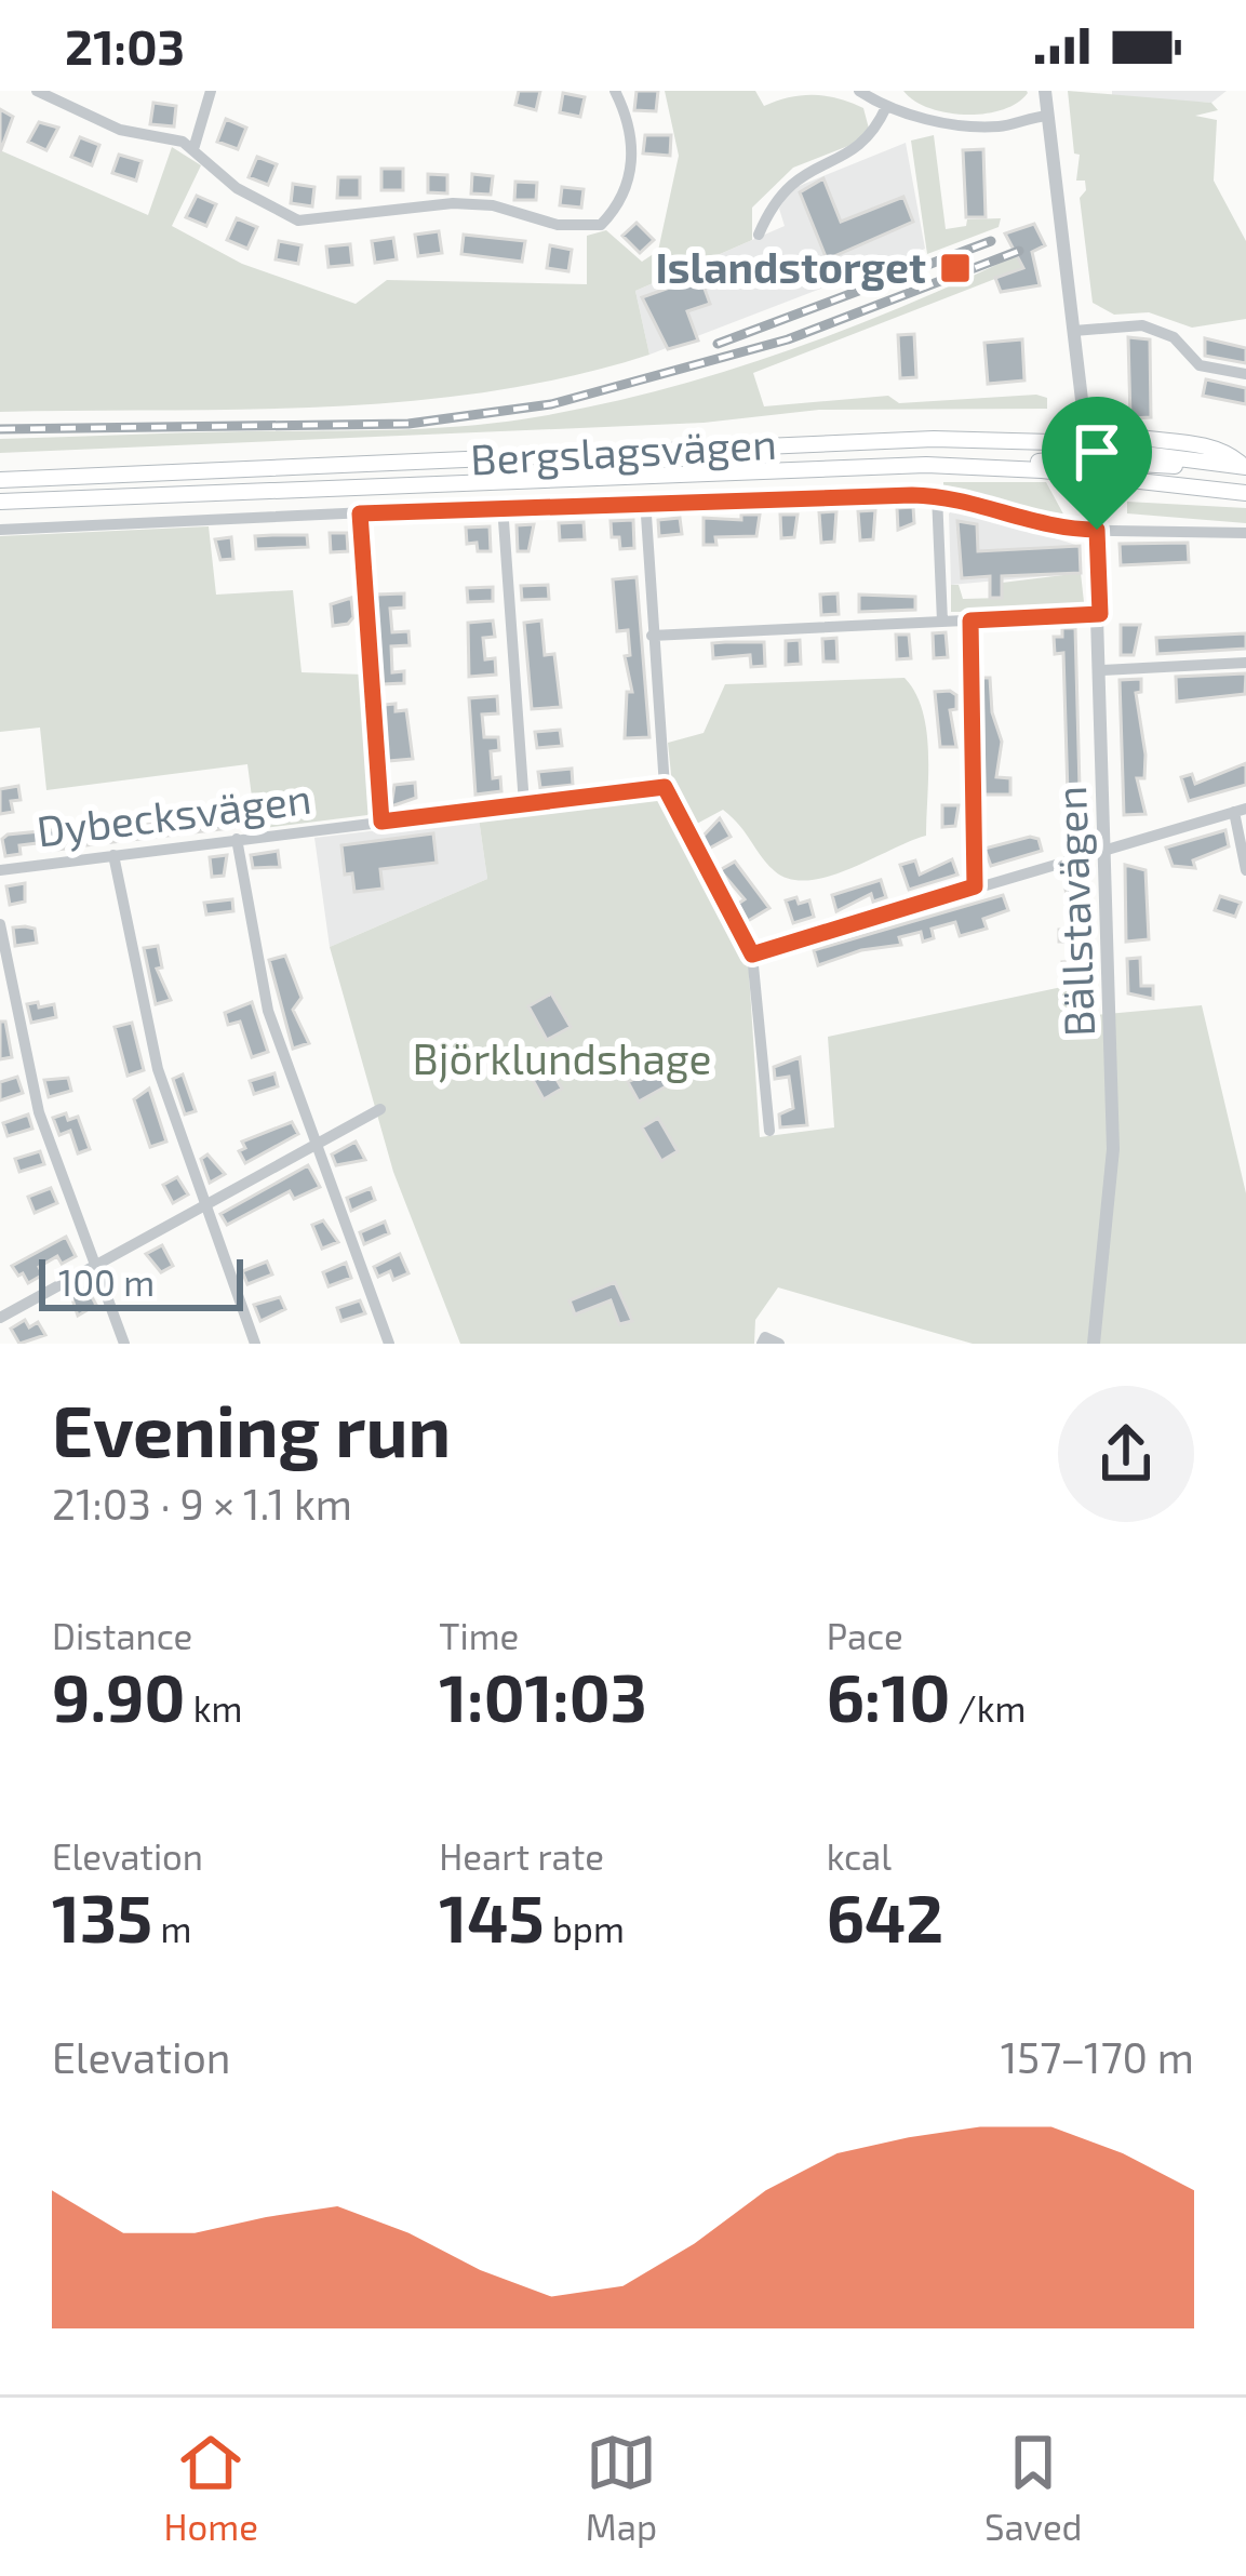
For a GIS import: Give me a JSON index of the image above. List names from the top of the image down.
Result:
{
  "streets": {
    "main road": ["Bergslagsvägen"],
    "street": ["Dybecksvägen", "Bällstavägen"]
  },
  "crossings": [
    ["Bergslagsvägen", "Bällstavägen"]
  ],
  "parks": ["Björklundshage"],
  "places": {
    "transit": ["Islandstorget"]
  },
  "scale_bar": "100 m",
  "page": {
    "status": "21:03",
    "scale": "100 m",
    "heading": ["Evening run", "21:03 · 9 × 1.1 km"],
    "stats": [
      ["Distance", "9.90 km"],
      ["Time", "1:01:03"],
      ["Pace", "6:10 /km"],
      ["Elevation", "135 m"],
      ["Heart rate", "145 bpm"],
      ["kcal", "642"]
    ],
    "chart": ["Elevation", "157–170 m"],
    "tabs": ["Home", "Map", "Saved"]
  }
}
